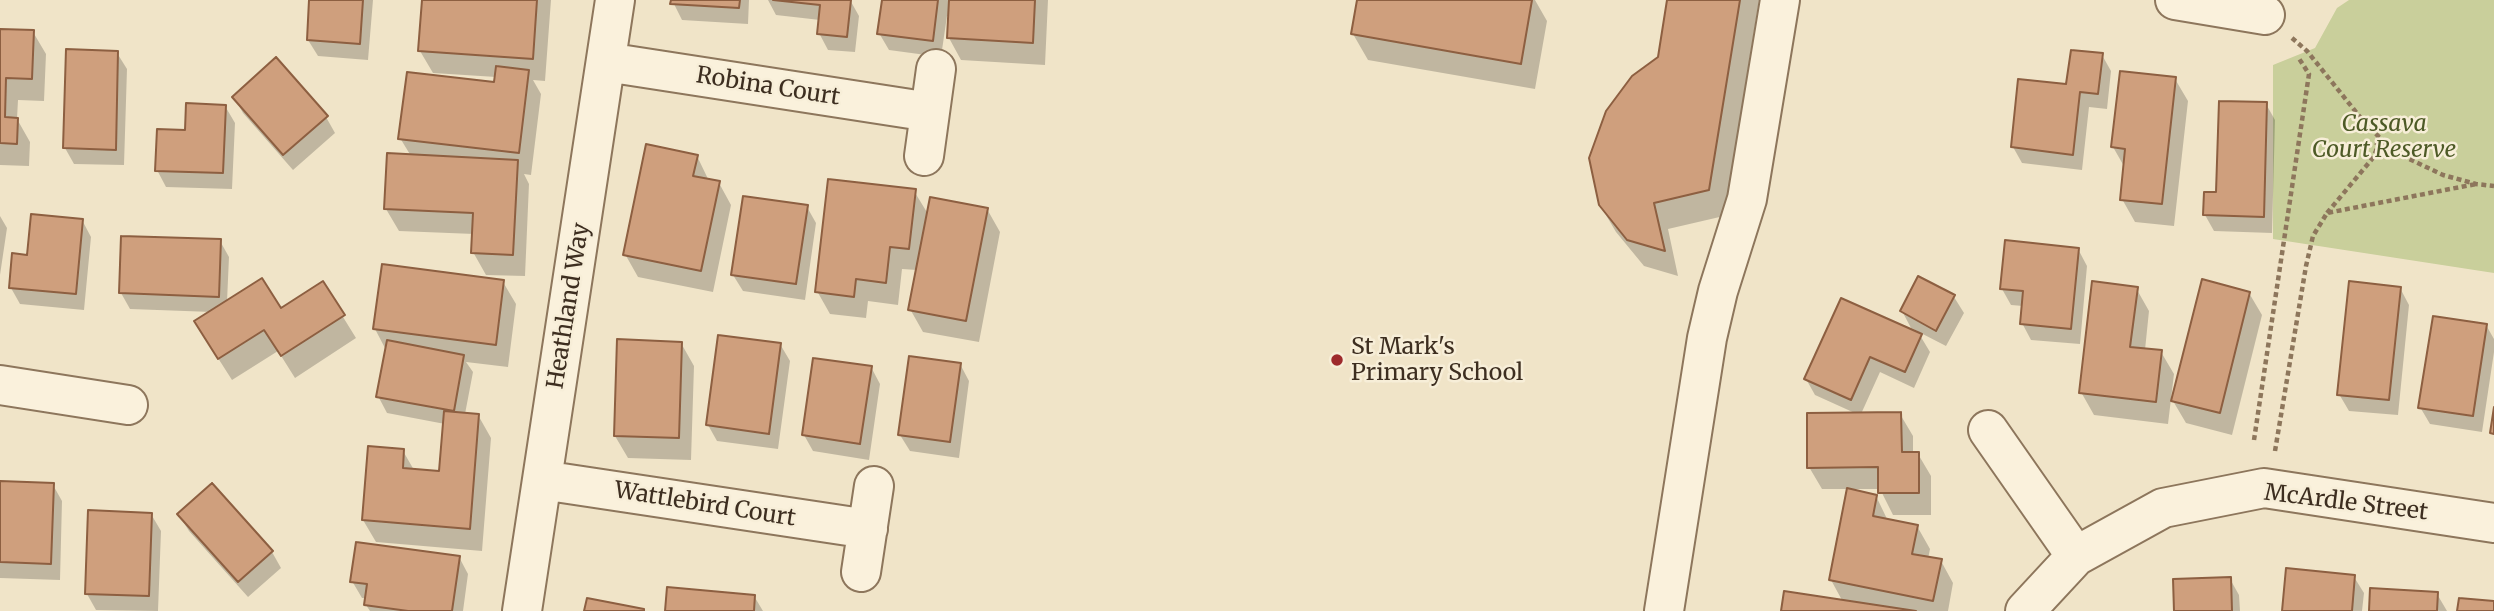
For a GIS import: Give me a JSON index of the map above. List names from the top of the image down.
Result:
{
  "streets": {
    "street": [
      "Robina Court",
      "Heathland Way",
      "McArdle Street",
      "Wattlebird Court"
    ]
  },
  "crossings": [
    ["Robina Court", "Heathland Way"],
    ["Heathland Way", "Wattlebird Court"]
  ],
  "parks": ["Cassava Court Reserve"],
  "places": ["St Mark's Primary School"]
}
